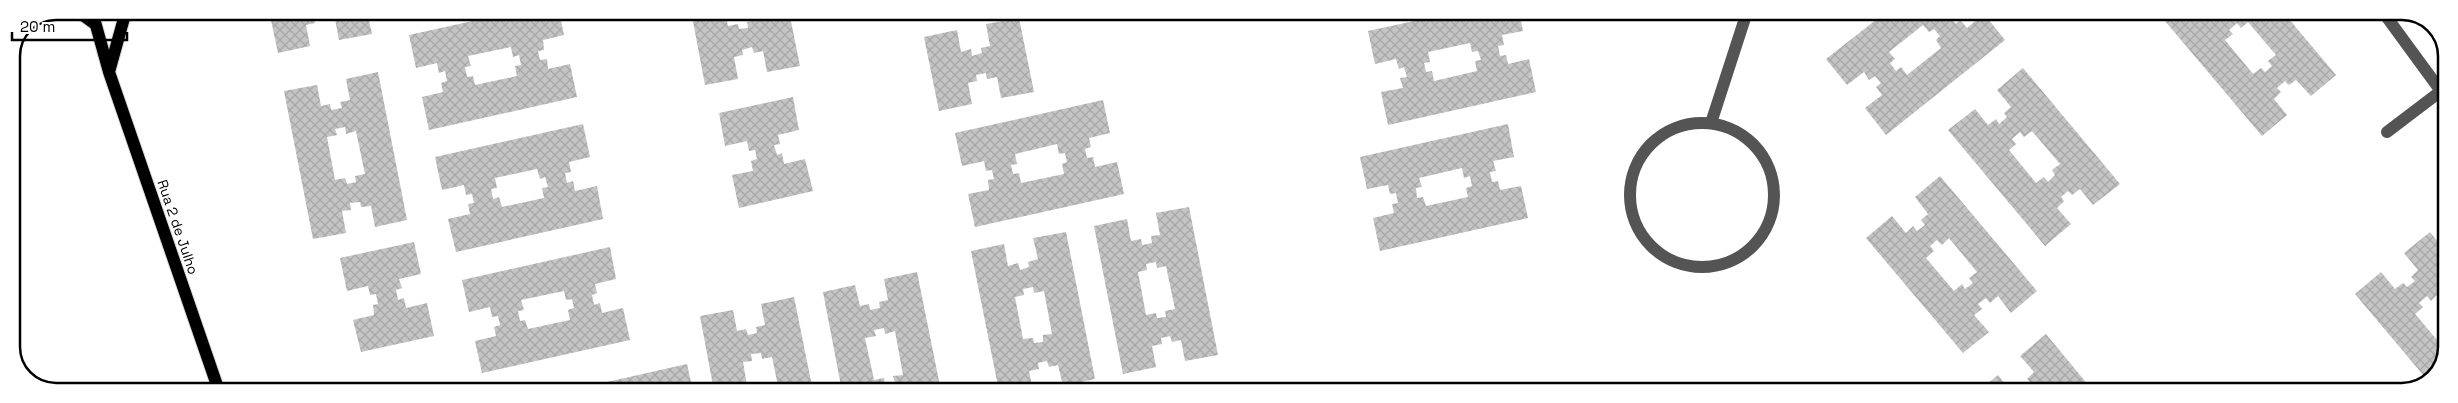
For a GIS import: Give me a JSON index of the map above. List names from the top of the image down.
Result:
{
  "streets": {
    "main road": ["Rua 2 de Julho"]
  },
  "scale_bar": "20 m"
}
